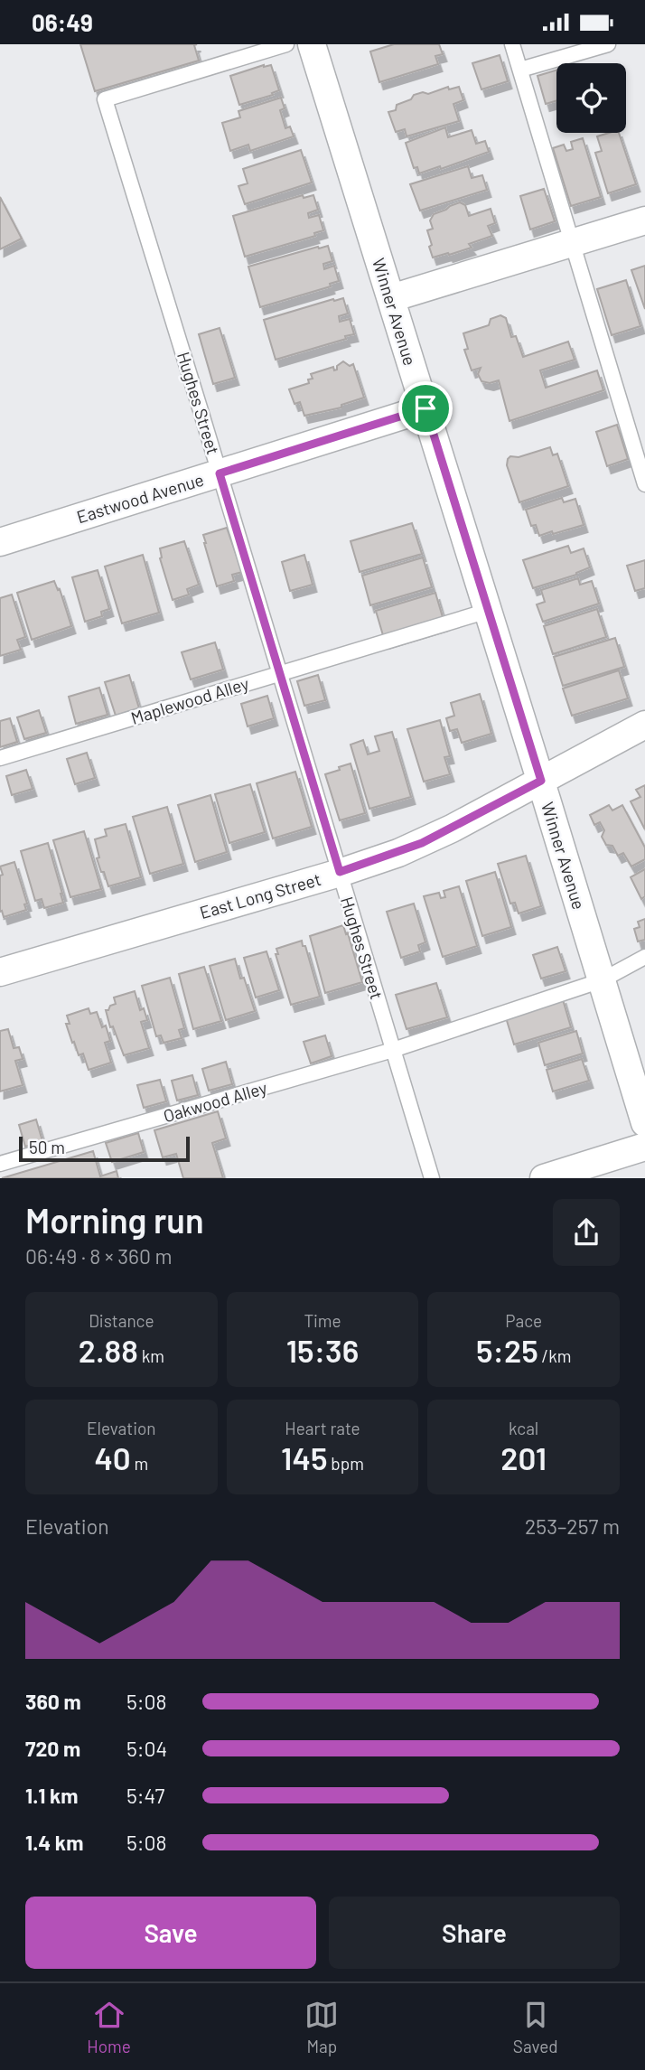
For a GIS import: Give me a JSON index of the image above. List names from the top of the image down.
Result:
{
  "streets": {
    "street": ["Winner Avenue", "Eastwood Avenue", "East Long Street"],
    "lane": ["Hughes Street", "Maplewood Alley", "Oakwood Alley"]
  },
  "crossings": [
    ["Winner Avenue", "Eastwood Avenue"],
    ["Winner Avenue", "Maplewood Alley"],
    ["Winner Avenue", "East Long Street"],
    ["Winner Avenue", "Oakwood Alley"],
    ["Hughes Street", "Eastwood Avenue"],
    ["Hughes Street", "Maplewood Alley"],
    ["Hughes Street", "East Long Street"],
    ["Hughes Street", "Oakwood Alley"]
  ],
  "scale_bar": "50 m",
  "page": {
    "status": "06:49",
    "scale": "50 m",
    "heading": ["Morning run", "06:49 · 8 × 360 m"],
    "stats": [
      ["Distance", "2.88 km"],
      ["Time", "15:36"],
      ["Pace", "5:25 /km"],
      ["Elevation", "40 m"],
      ["Heart rate", "145 bpm"],
      ["kcal", "201"]
    ],
    "chart": ["Elevation", "253–257 m"],
    "list": [
      {
        "name": "360 m",
        "note": "5:08"
      },
      {
        "name": "720 m",
        "note": "5:04"
      },
      {
        "name": "1.1 km",
        "note": "5:47"
      },
      {
        "name": "1.4 km",
        "note": "5:08"
      }
    ],
    "buttons": ["Save", "Share"],
    "tabs": ["Home", "Map", "Saved"]
  }
}
